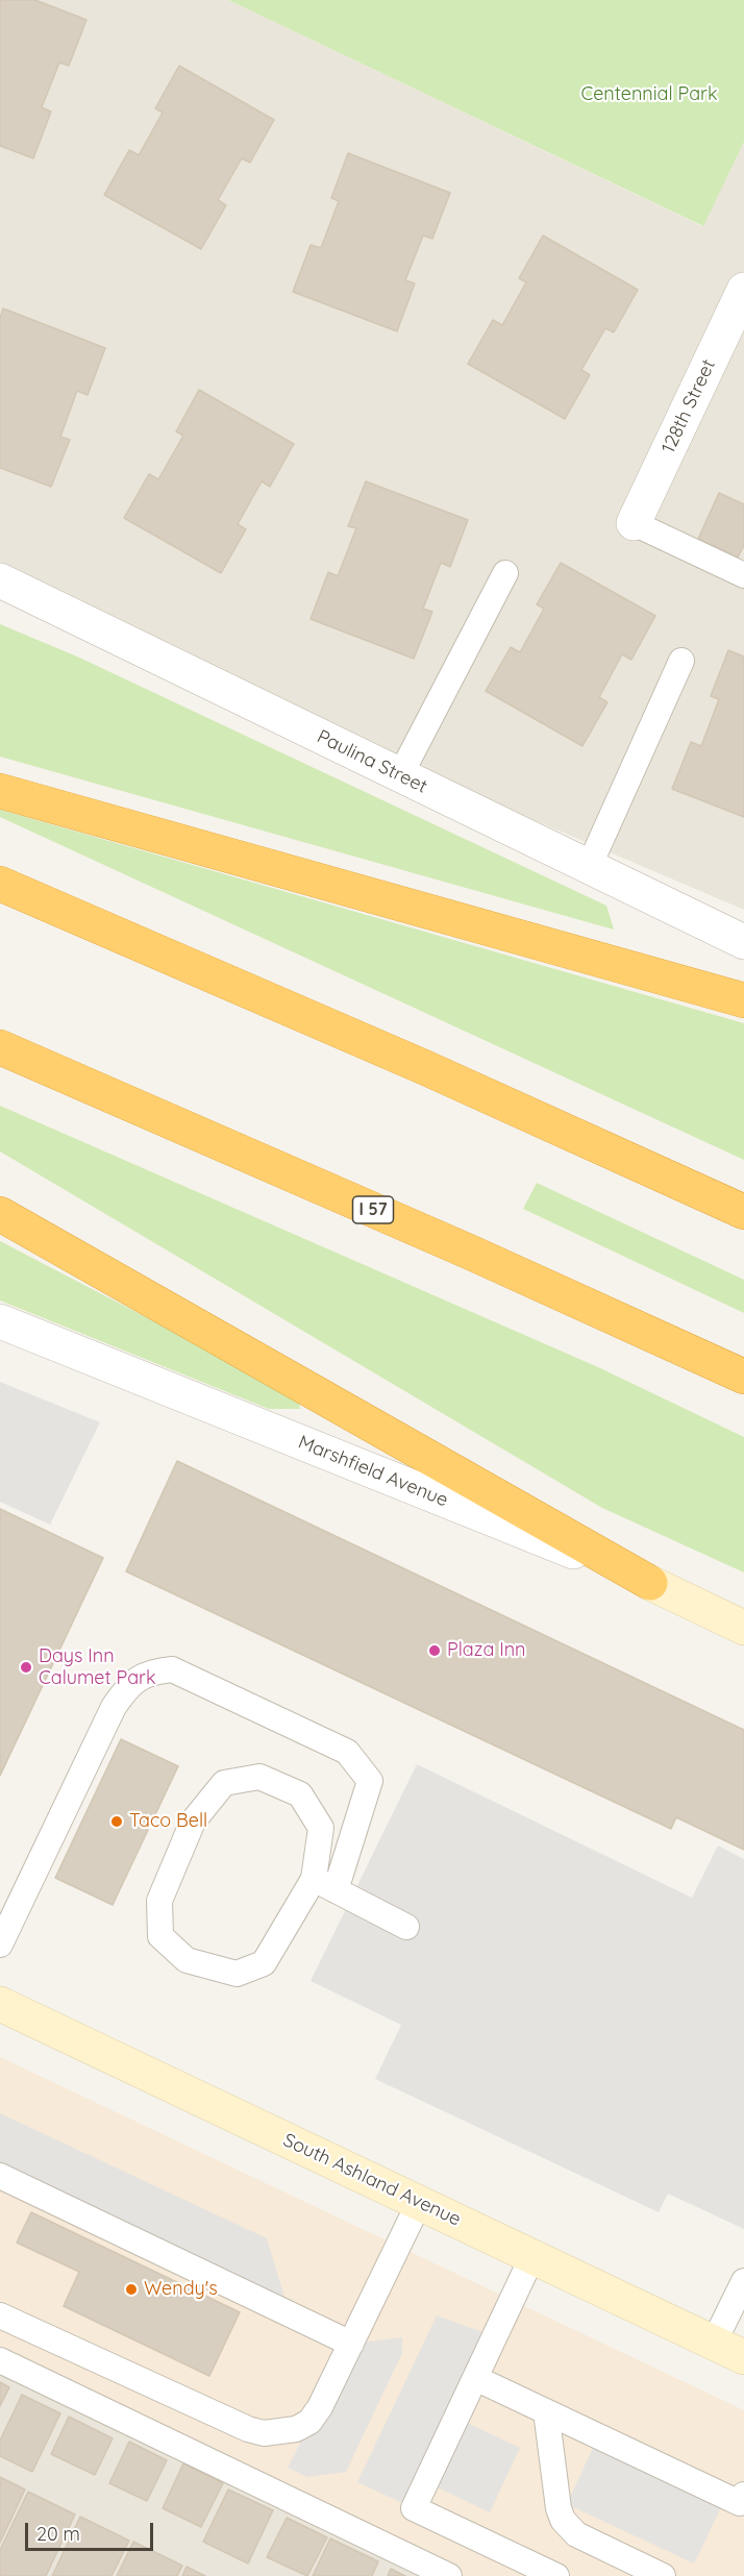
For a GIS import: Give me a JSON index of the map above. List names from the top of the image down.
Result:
{
  "streets": {
    "highway": ["I 57"],
    "main road": ["Marshfield Avenue", "South Ashland Avenue"],
    "street": ["128th Street", "Paulina Street"]
  },
  "parks": ["Centennial Park"],
  "places": [
    "Plaza Inn",
    "Days Inn Calumet Park",
    "Taco Bell",
    "Wendy's"
  ],
  "scale_bar": "20 m"
}
